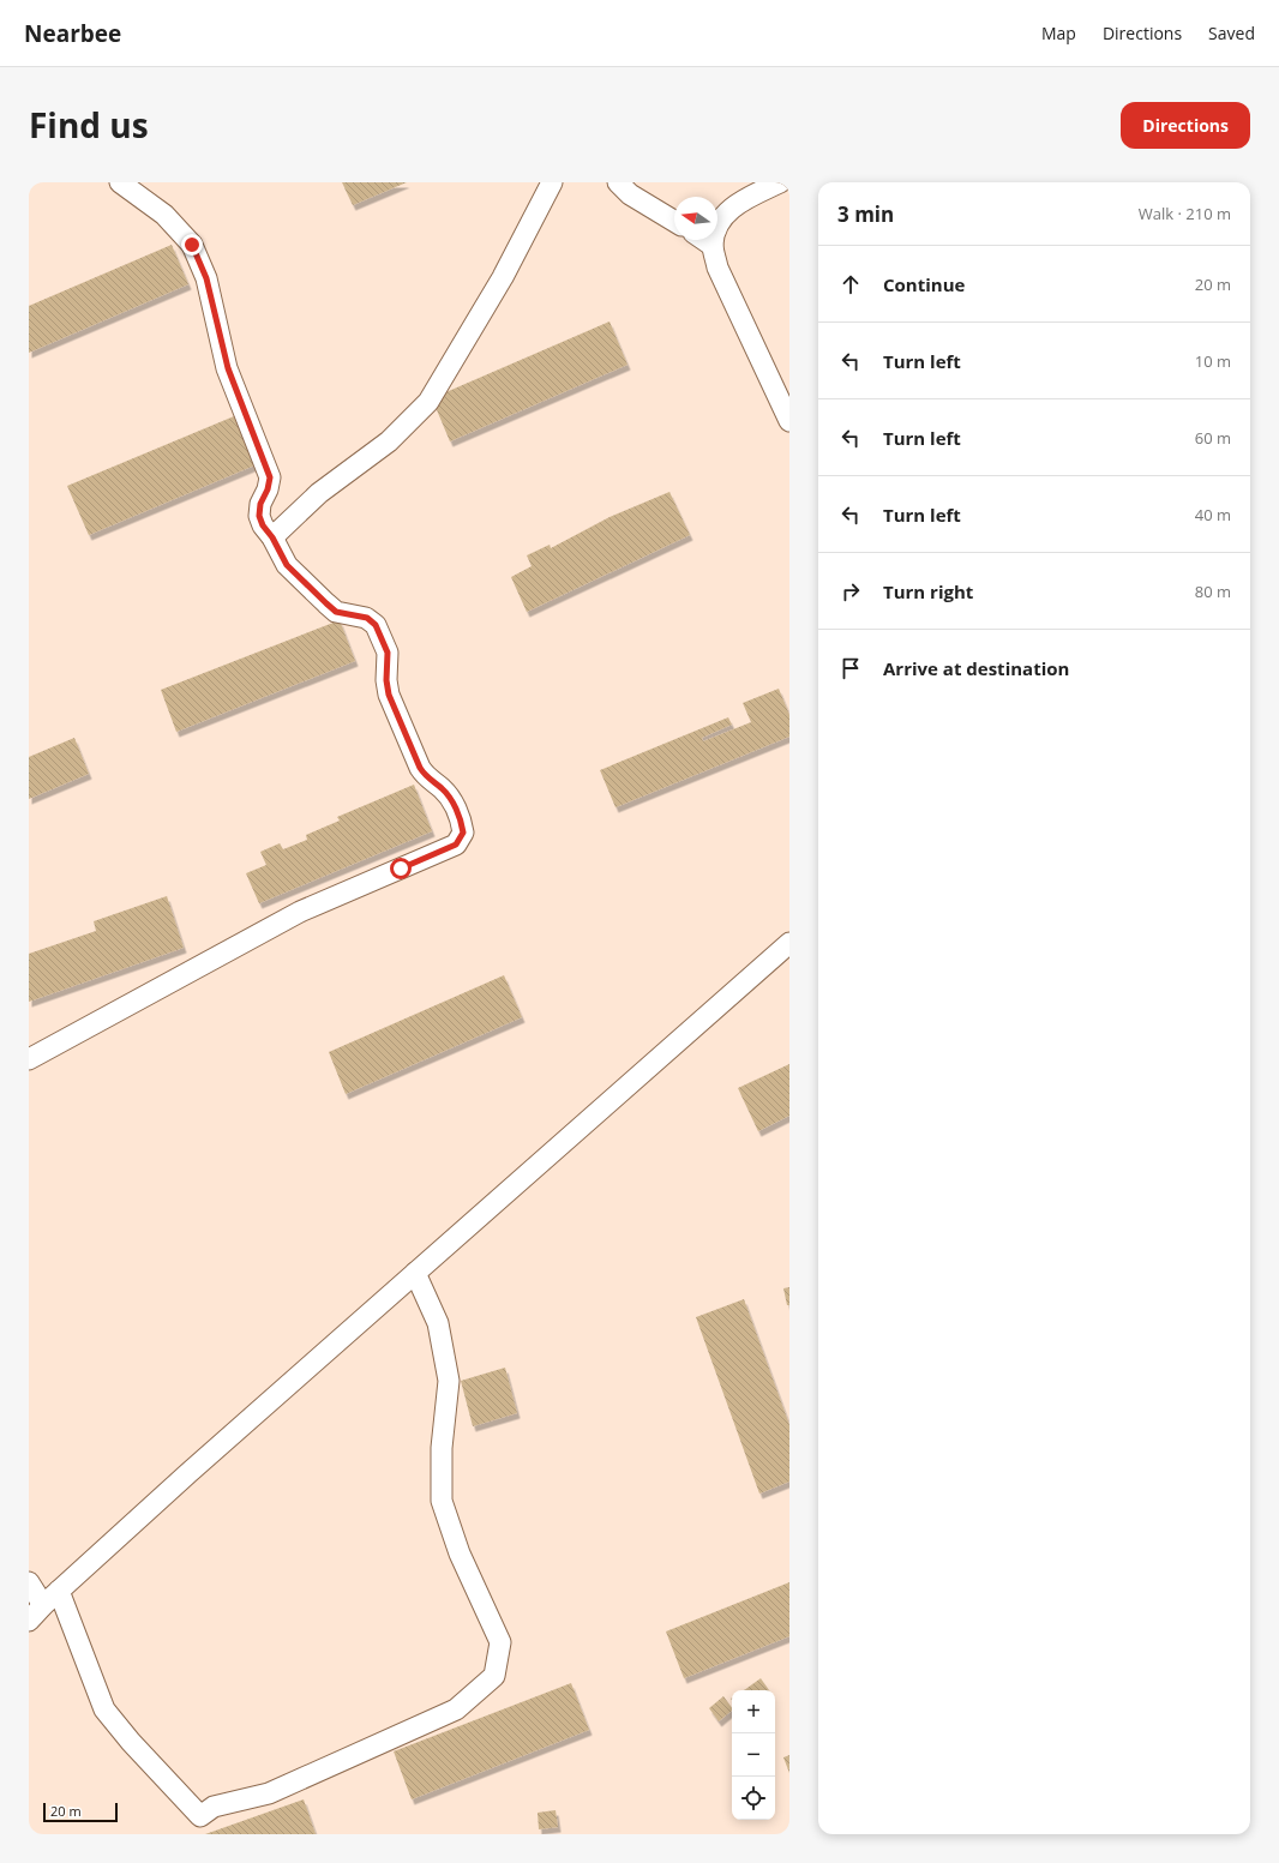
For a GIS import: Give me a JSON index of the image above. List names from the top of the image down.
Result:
{
  "scale_bar": "20 m",
  "north": "left",
  "page": {
    "header": "Nearbee",
    "nav": ["Map", "Directions", "Saved"],
    "title": "Find us",
    "buttons": "Directions",
    "heading": ["3 min", "Walk · 210 m"],
    "list": [
      ["Continue", "20 m"],
      ["Turn left", "10 m"],
      ["Turn left", "60 m"],
      ["Turn left", "40 m"],
      ["Turn right", "80 m"],
      "Arrive at destination"
    ],
    "map_buttons": ["+", "−"],
    "scale": "20 m"
  }
}
